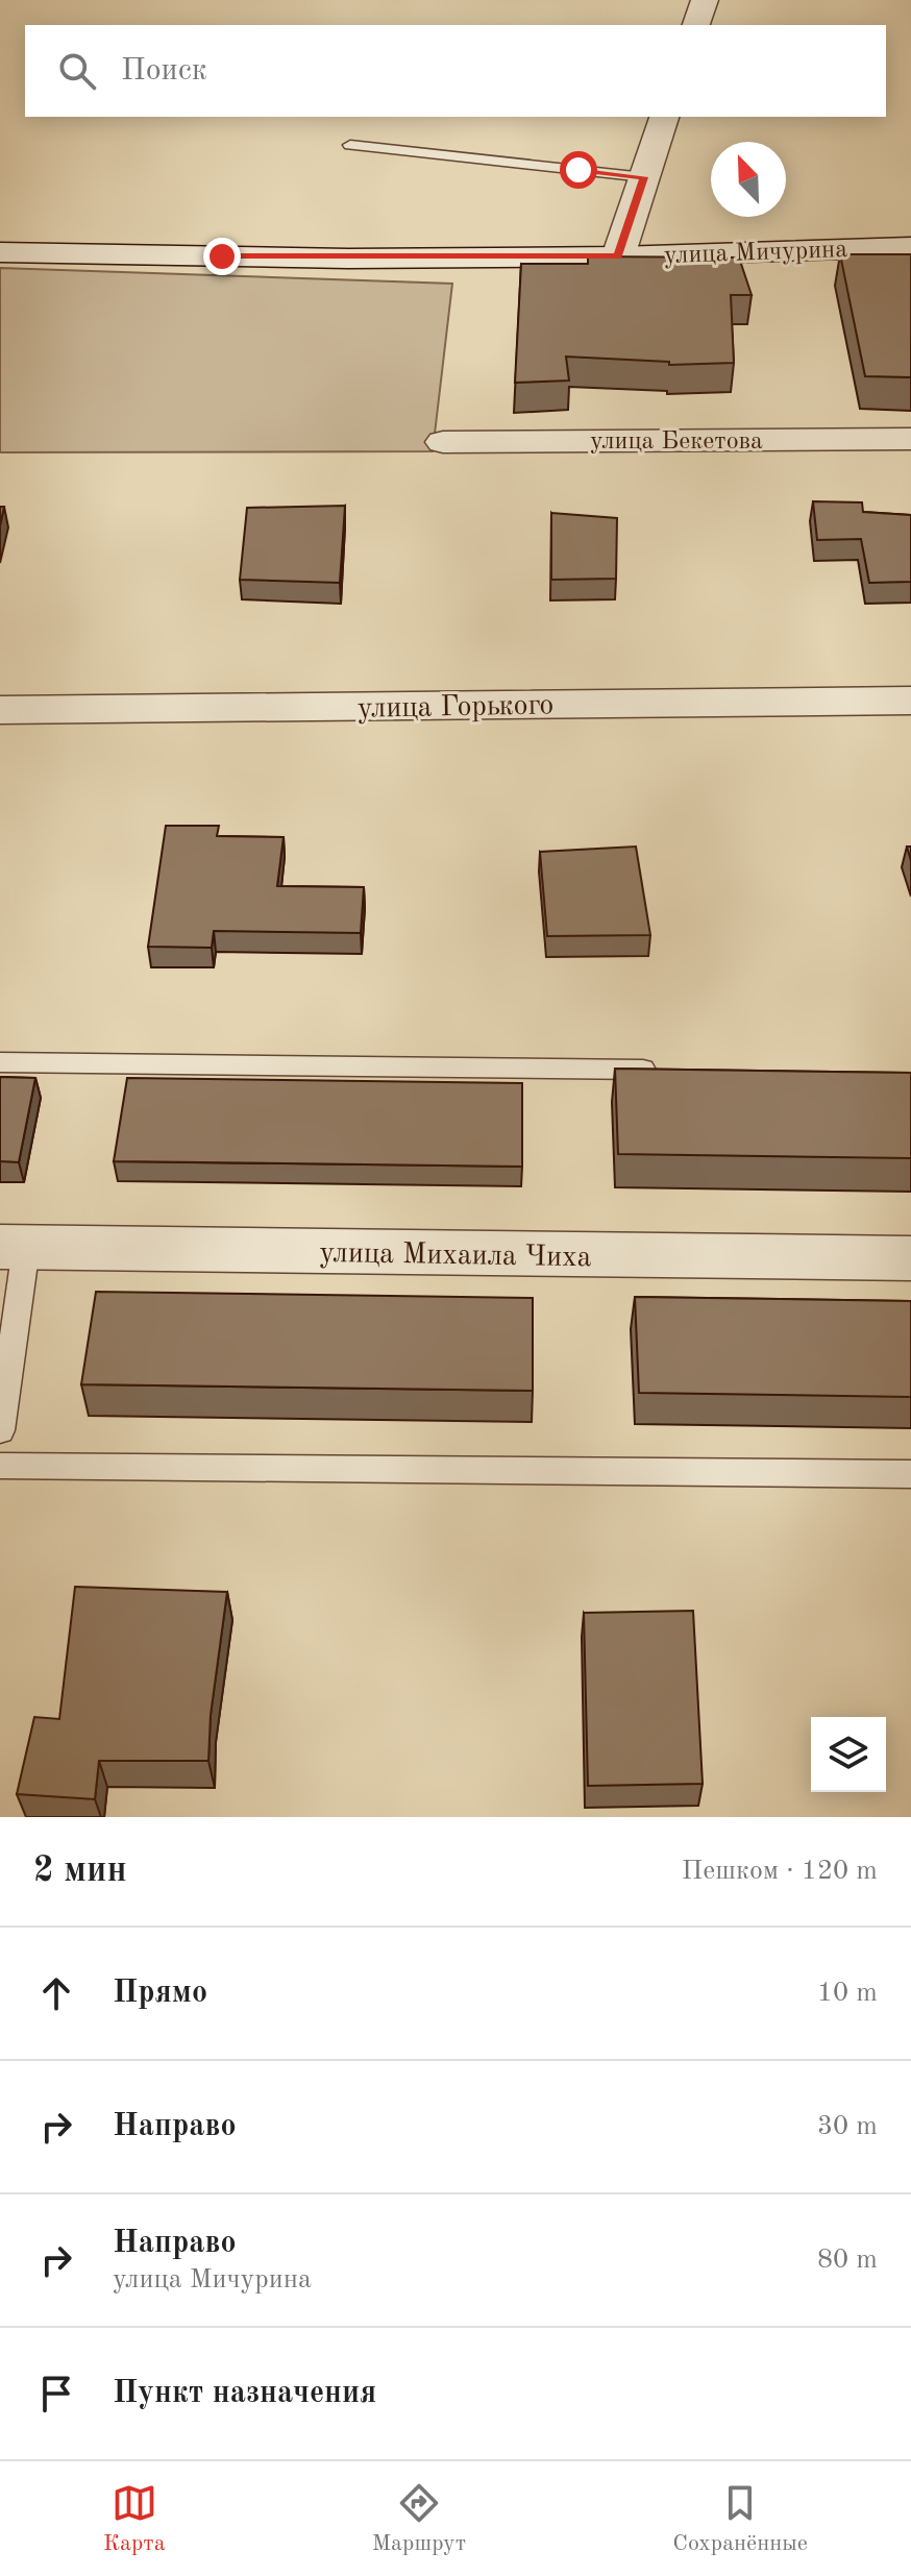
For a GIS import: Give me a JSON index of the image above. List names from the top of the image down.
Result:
{
  "streets": {
    "street": [
      "улица Мичурина",
      "улица Бекетова",
      "улица Горького",
      "улица Михаила Чиха"
    ]
  },
  "north": "top left",
  "page": {
    "search": "Поиск",
    "heading": ["2 мин", "Пешком · 120 m"],
    "list": [
      ["Прямо", "10 m"],
      ["Направо", "30 m"],
      ["Направо", "улица Мичурина", "80 m"],
      "Пункт назначения"
    ],
    "nav": ["Карта", "Маршрут", "Сохранённые"]
  }
}
